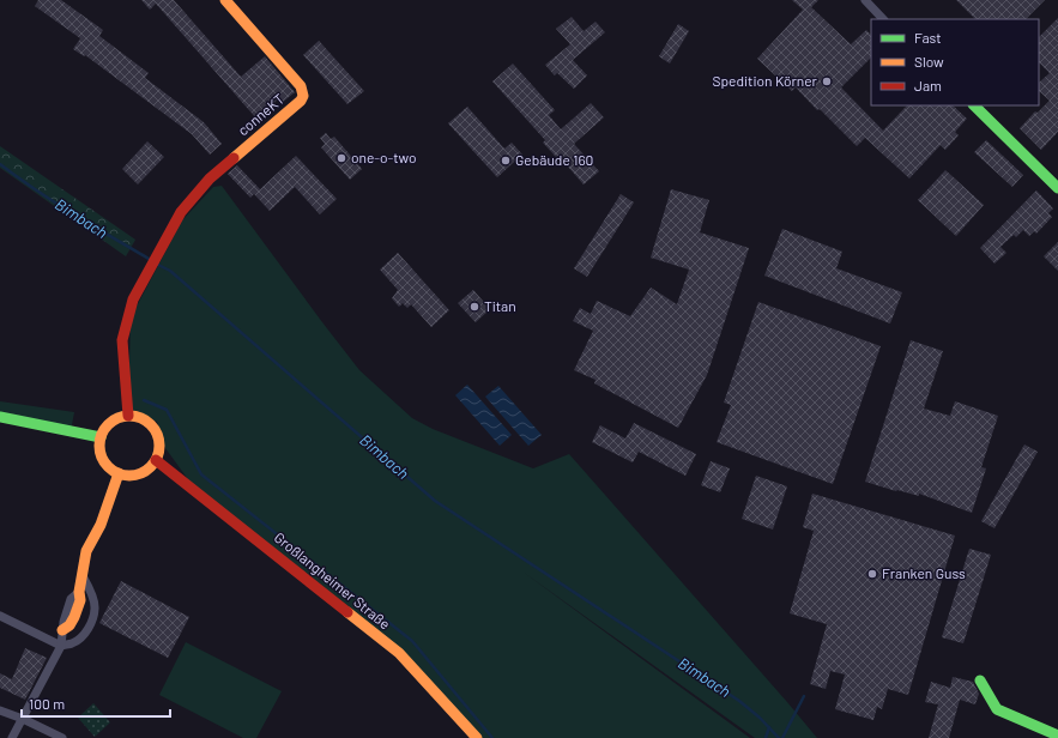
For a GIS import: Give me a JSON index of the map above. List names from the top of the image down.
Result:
{
  "streets": {
    "street": ["conneKT", "Großlangheimer Straße"]
  },
  "crossings": [
    ["conneKT", "Großlangheimer Straße"]
  ],
  "water": ["Bimbach"],
  "places": [
    "Spedition Körner",
    "one-o-two",
    "Gebäude 160",
    "Titan",
    "Franken Guss"
  ],
  "legend": ["Fast", "Slow", "Jam"],
  "scale_bar": "100 m"
}
